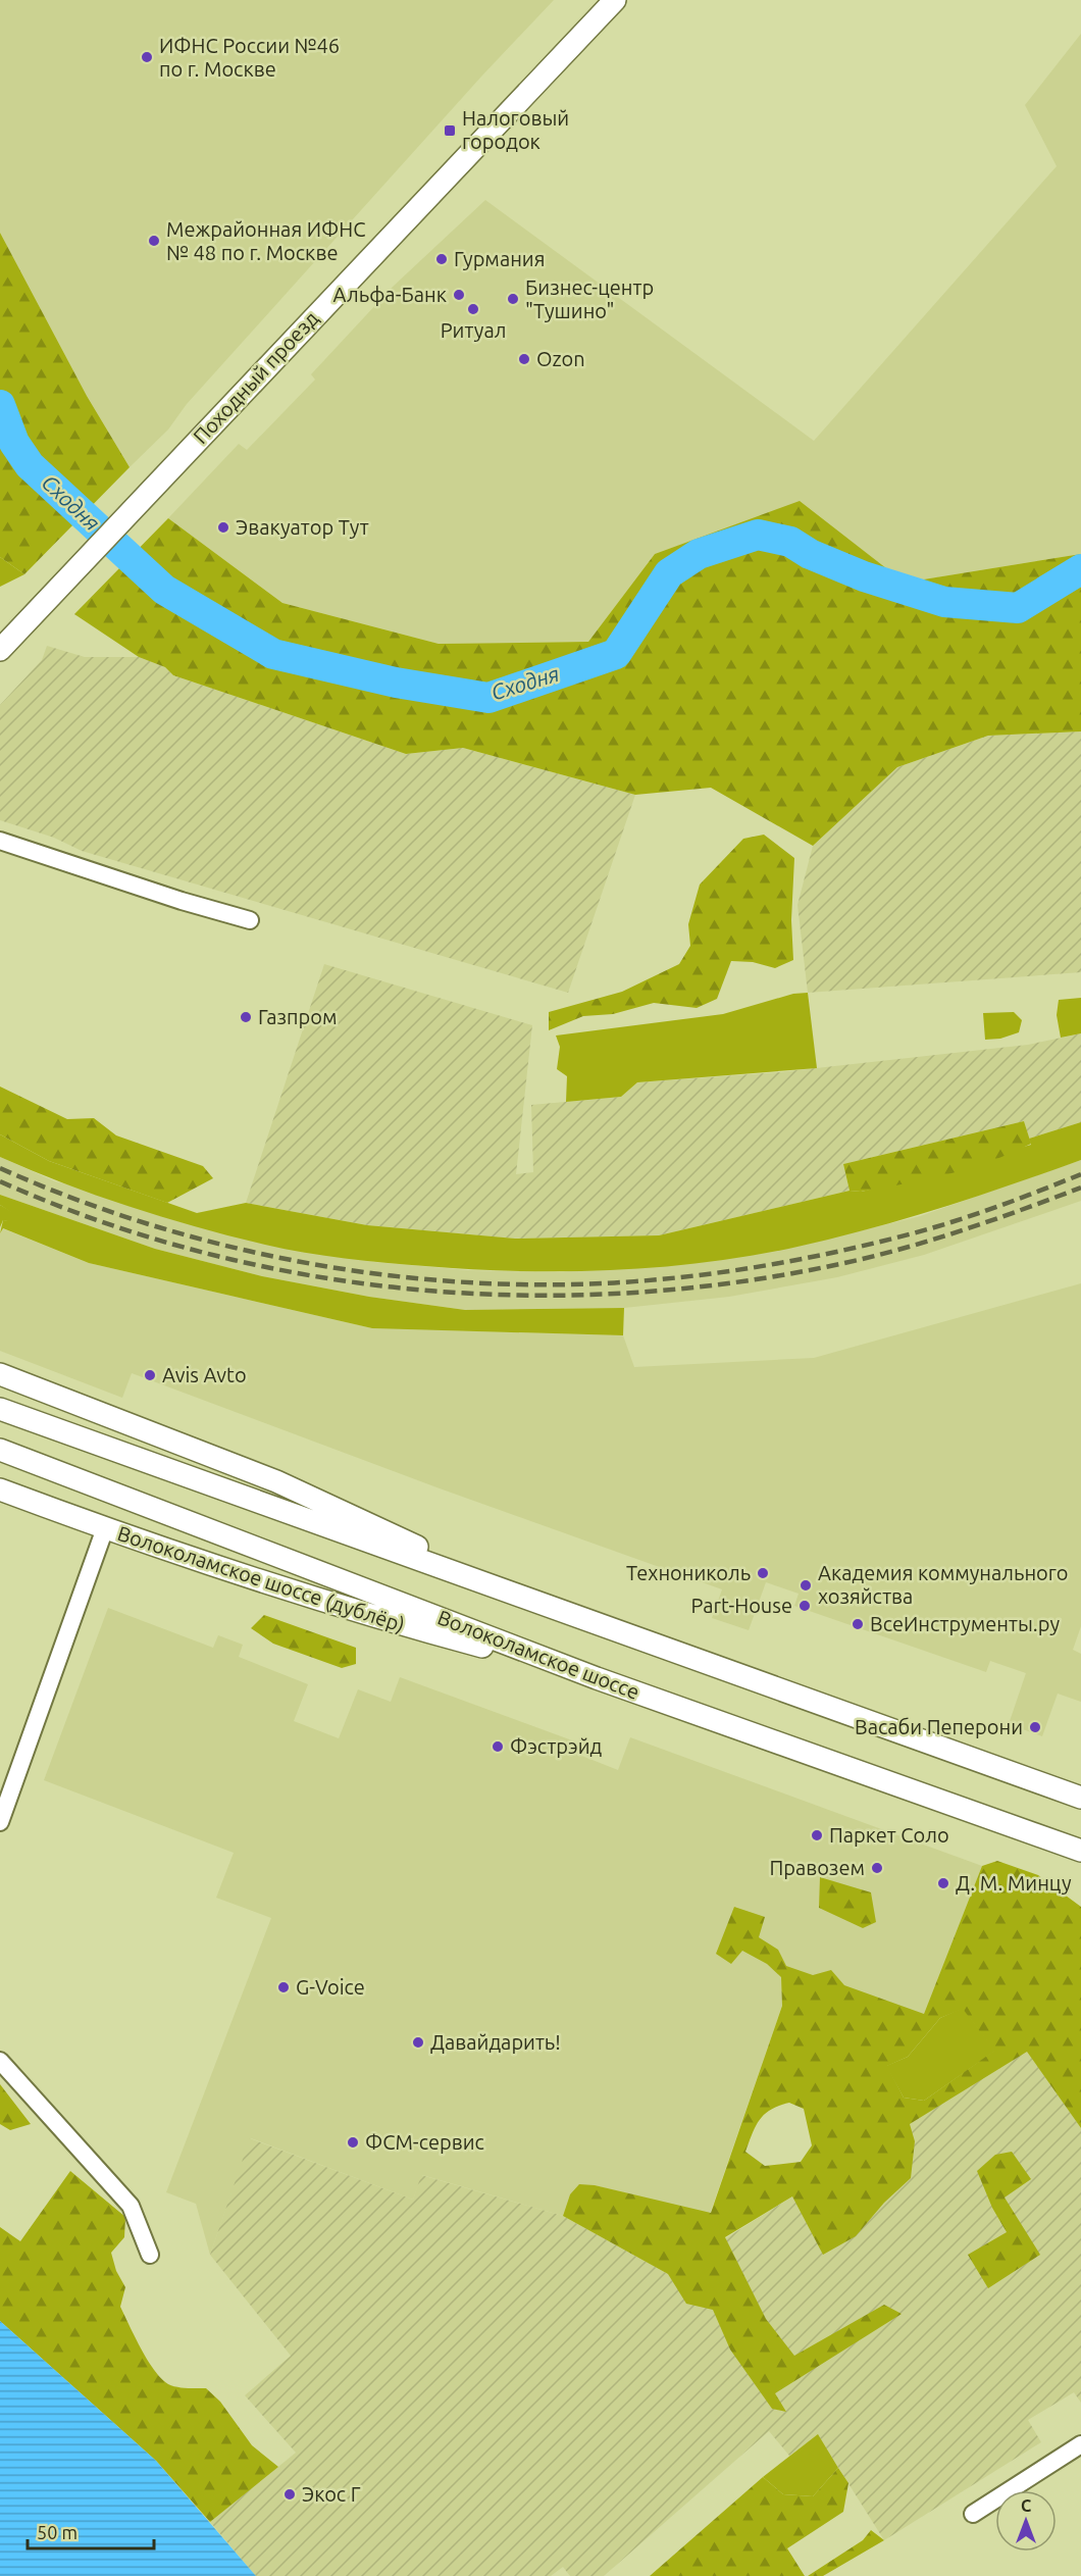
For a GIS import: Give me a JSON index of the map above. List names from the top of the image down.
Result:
{
  "streets": {
    "main road": ["Походный проезд", "Волоколамское шоссе (дублёр)", "Волоколамское шоссе"]
  },
  "crossings": [
    ["Волоколамское шоссе (дублёр)", "Волоколамское шоссе"]
  ],
  "water": ["Сходня"],
  "places": {
    "other": [
      "ИФНС России №46 по г. Москве",
      "Межрайонная ИФНС № 48 по г. Москве",
      "Гурмания",
      "Альфа-Банк",
      "Бизнес-центр \"Тушино\"",
      "Ритуал",
      "Ozon",
      "Эвакуатор Тут",
      "Газпром",
      "Avis Avto",
      "Технониколь",
      "Академия коммунального хозяйства",
      "Part-House",
      "ВсеИнструменты.ру",
      "Васаби Пеперони",
      "Фэстрэйд",
      "Паркет Соло",
      "Правозем",
      "Д. М. Минцу",
      "G-Voice",
      "Давайдарить!",
      "ФСМ-сервис",
      "Экос Г"
    ],
    "transit": ["Налоговый городок"]
  },
  "scale_bar": "50 m",
  "north": "top"
}
